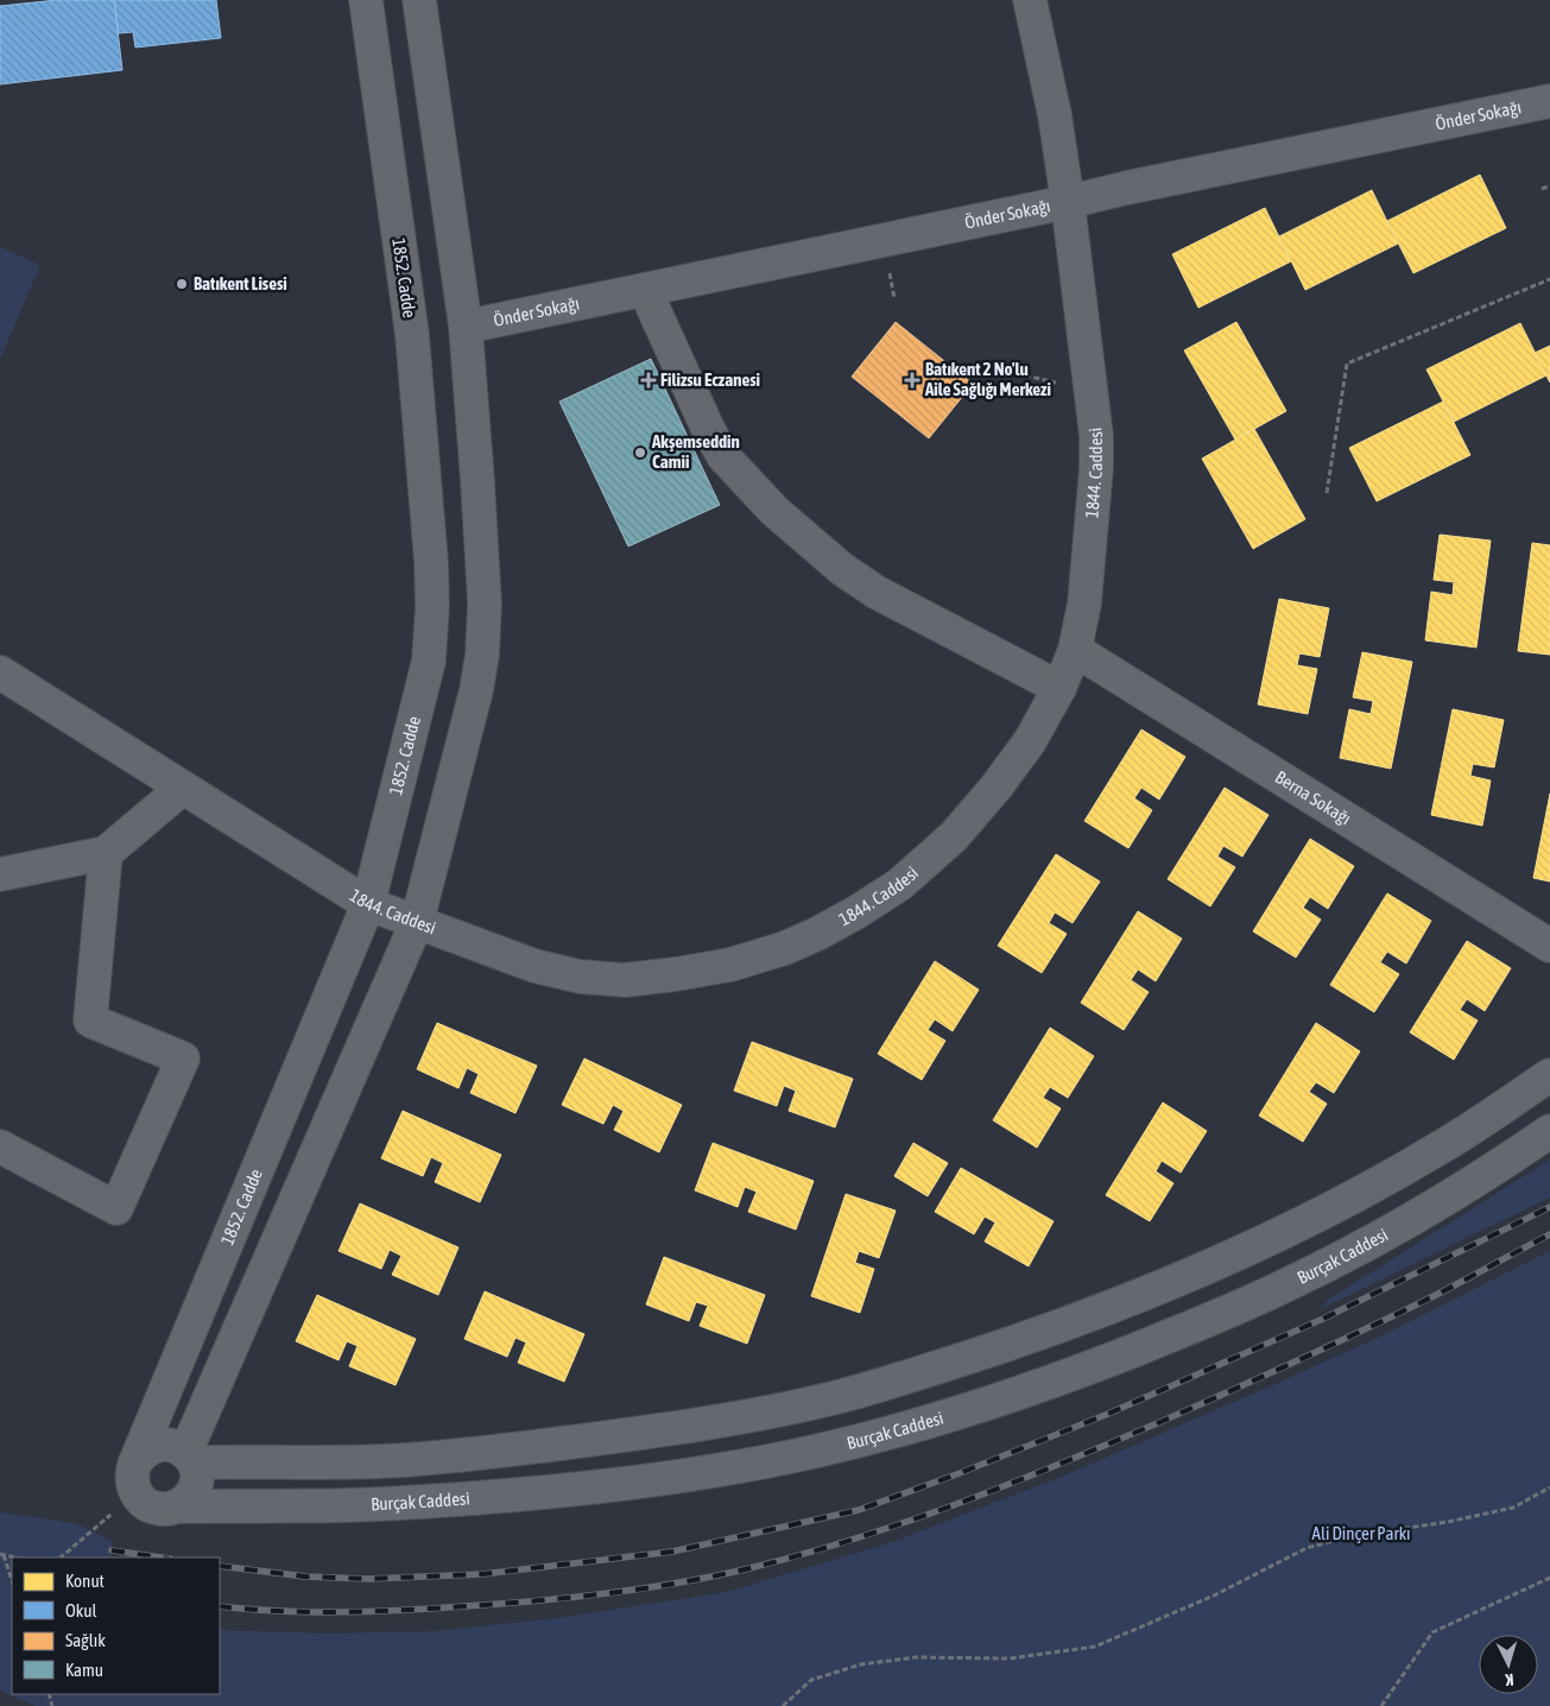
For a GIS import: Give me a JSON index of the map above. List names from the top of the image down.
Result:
{
  "streets": {
    "street": [
      "Önder Sokağı",
      "1852. Cadde",
      "1844. Caddesi",
      "Berna Sokağı",
      "Burçak Caddesi"
    ]
  },
  "crossings": [
    ["Önder Sokağı", "1844. Caddesi"],
    ["1852. Cadde", "1844. Caddesi"],
    ["1852. Cadde", "Burçak Caddesi"],
    ["1844. Caddesi", "Berna Sokağı"]
  ],
  "parks": ["Ali Dinçer Parkı"],
  "places": {
    "other": ["Batıkent Lisesi", "Akşemseddin Camii"],
    "health": ["Filizsu Eczanesi", "Batıkent 2 No'lu Aile Sağlığı Merkezi"]
  },
  "legend": [
    "Konut",
    "Okul",
    "Sağlık",
    "Kamu"
  ],
  "north": "bottom"
}
